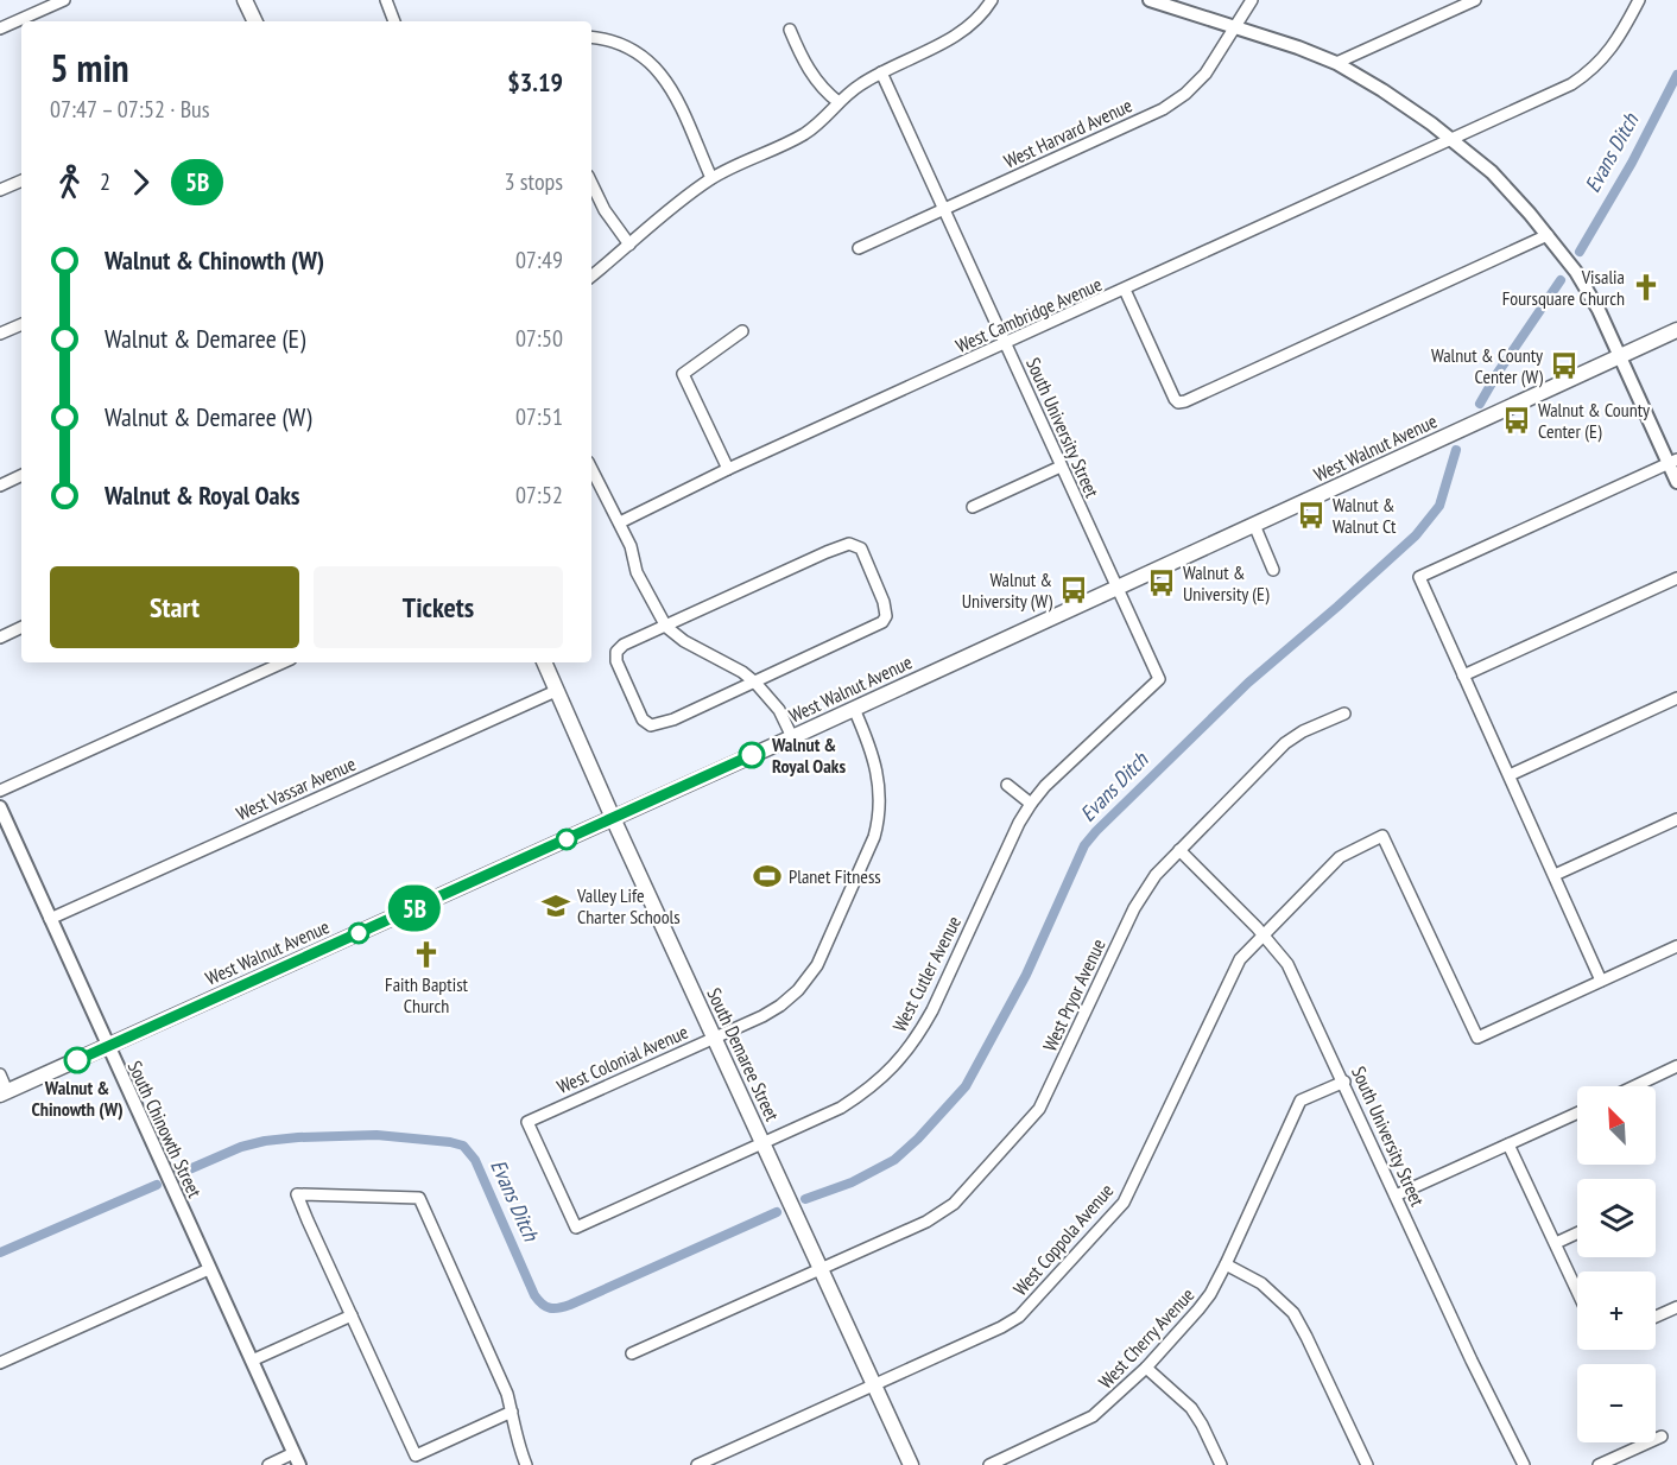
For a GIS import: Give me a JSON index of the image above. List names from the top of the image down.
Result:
{
  "streets": {
    "main road": ["West Walnut Avenue", "South Demaree Street"],
    "street": [
      "West Harvard Avenue",
      "West Cambridge Avenue",
      "South University Street",
      "West Vassar Avenue",
      "West Cutler Avenue",
      "West Pryor Avenue",
      "West Colonial Avenue",
      "South Chinowth Street",
      "West Coppola Avenue",
      "West Cherry Avenue"
    ]
  },
  "crossings": [
    ["West Harvard Avenue", "South University Street"],
    ["West Cambridge Avenue", "South University Street"],
    ["South University Street", "West Walnut Avenue"],
    ["South University Street", "West Cutler Avenue"],
    ["South University Street", "West Pryor Avenue"],
    ["South University Street", "West Coppola Avenue"],
    ["South University Street", "West Cherry Avenue"],
    ["West Walnut Avenue", "South Demaree Street"],
    ["West Walnut Avenue", "West Colonial Avenue"],
    ["West Walnut Avenue", "South Chinowth Street"],
    ["West Vassar Avenue", "South Demaree Street"],
    ["West Vassar Avenue", "South Chinowth Street"],
    ["West Cutler Avenue", "South Demaree Street"],
    ["West Cutler Avenue", "West Colonial Avenue"],
    ["West Pryor Avenue", "South Demaree Street"],
    ["South Demaree Street", "West Colonial Avenue"],
    ["South Demaree Street", "West Coppola Avenue"]
  ],
  "water": ["Evans Ditch"],
  "places": {
    "church": ["Visalia Foursquare Church", "Faith Baptist Church"],
    "bus stop": [
      "Walnut & County Center (W)",
      "Walnut & County Center (E)",
      "Walnut & Walnut Ct",
      "Walnut & University (E)",
      "Walnut & University (W)"
    ],
    "other": ["Walnut & Royal Oaks", "Walnut & Chinowth (W)"],
    "sports": ["Planet Fitness"],
    "school or university": ["Valley Life Charter Schools"]
  },
  "lines": ["bus line 5B"],
  "north": "top left",
  "page": {
    "on_map": "5B",
    "heading": ["5 min", "07:47 – 07:52 · Bus", "$3.19"],
    "legs": ["2", "5B", "3 stops"],
    "list": [
      {
        "name": "Walnut & Chinowth (W)",
        "value": "07:49"
      },
      {
        "name": "Walnut & Demaree (E)",
        "value": "07:50"
      },
      {
        "name": "Walnut & Demaree (W)",
        "value": "07:51"
      },
      {
        "name": "Walnut & Royal Oaks",
        "value": "07:52"
      }
    ],
    "buttons": ["Start", "Tickets"],
    "map_buttons": ["+", "−"]
  }
}
